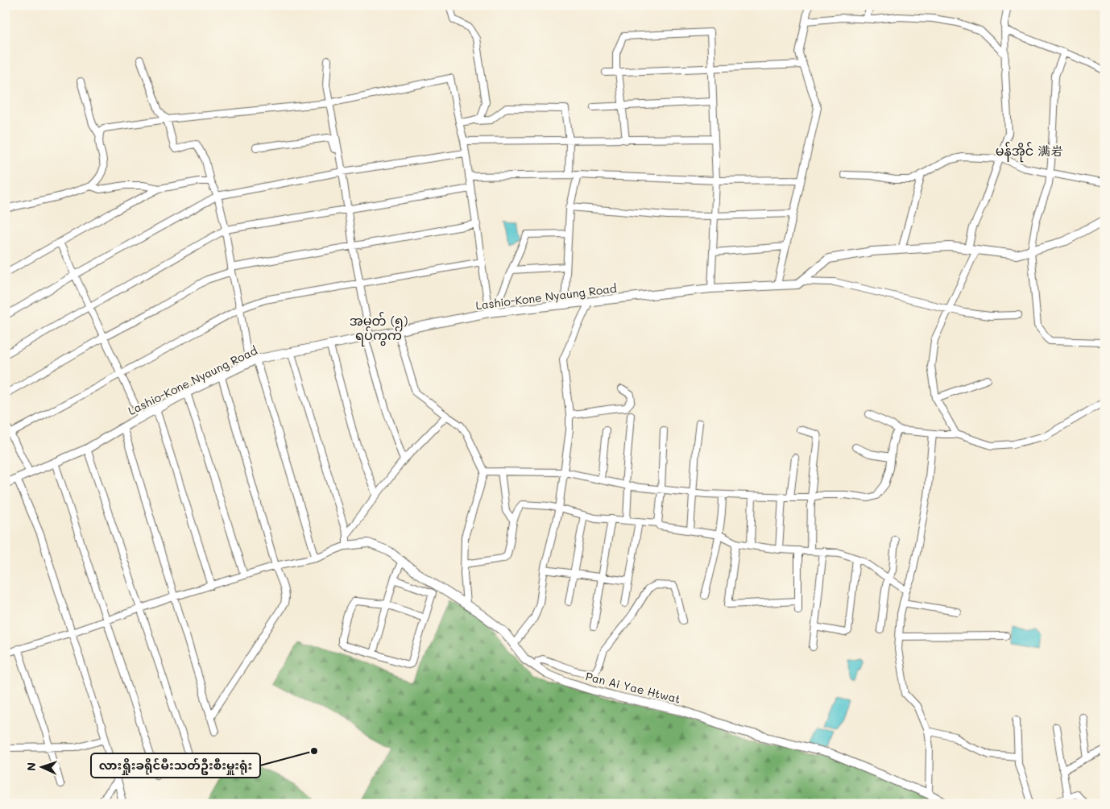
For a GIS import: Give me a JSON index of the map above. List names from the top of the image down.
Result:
{
  "streets": {
    "main road": ["Lashio-Kone Nyaung Road", "Pan Ai Yae Htwat"]
  },
  "districts": ["မန်အိုင် 满岩", "အမှတ် (၅) ရပ်ကွက်"],
  "places": ["လားရှိုးခရိုင်မီးသတ်ဦးစီးမှူးရုံး"],
  "north": "left"
}
